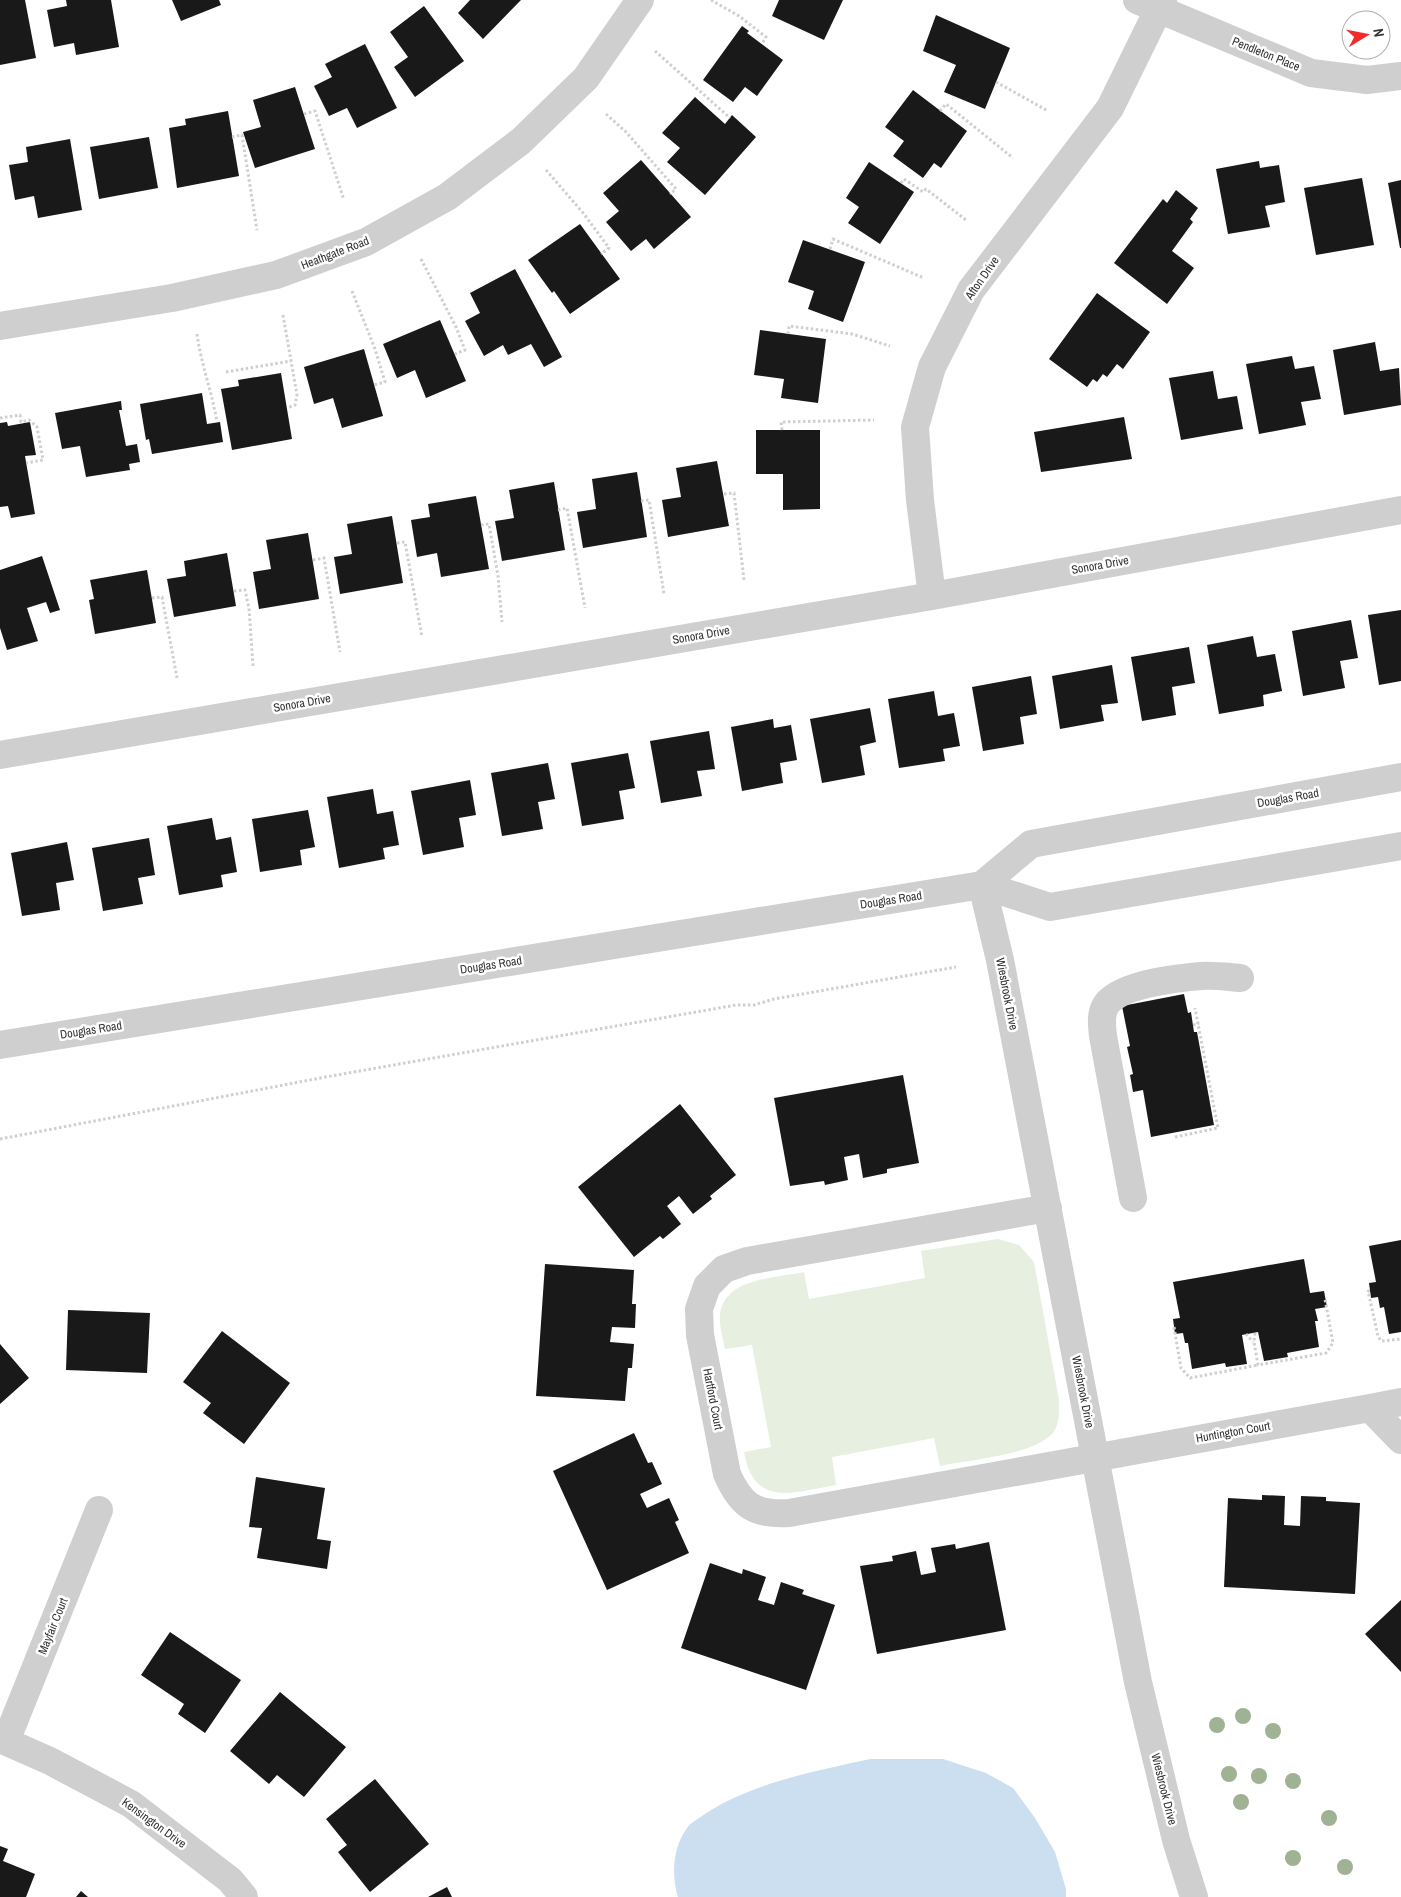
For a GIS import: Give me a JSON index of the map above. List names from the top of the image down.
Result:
{
  "streets": {
    "street": [
      "Pendleton Place",
      "Heathgate Road",
      "Afton Drive",
      "Sonora Drive",
      "Douglas Road",
      "Wiesbrook Drive",
      "Hartford Court",
      "Huntington Court",
      "Mayfair Court",
      "Kensington Drive"
    ]
  },
  "crossings": [
    ["Pendleton Place", "Afton Drive"],
    ["Afton Drive", "Sonora Drive"],
    ["Douglas Road", "Wiesbrook Drive"],
    ["Wiesbrook Drive", "Hartford Court"],
    ["Wiesbrook Drive", "Huntington Court"],
    ["Hartford Court", "Huntington Court"],
    ["Mayfair Court", "Kensington Drive"]
  ],
  "north": "right"
}
